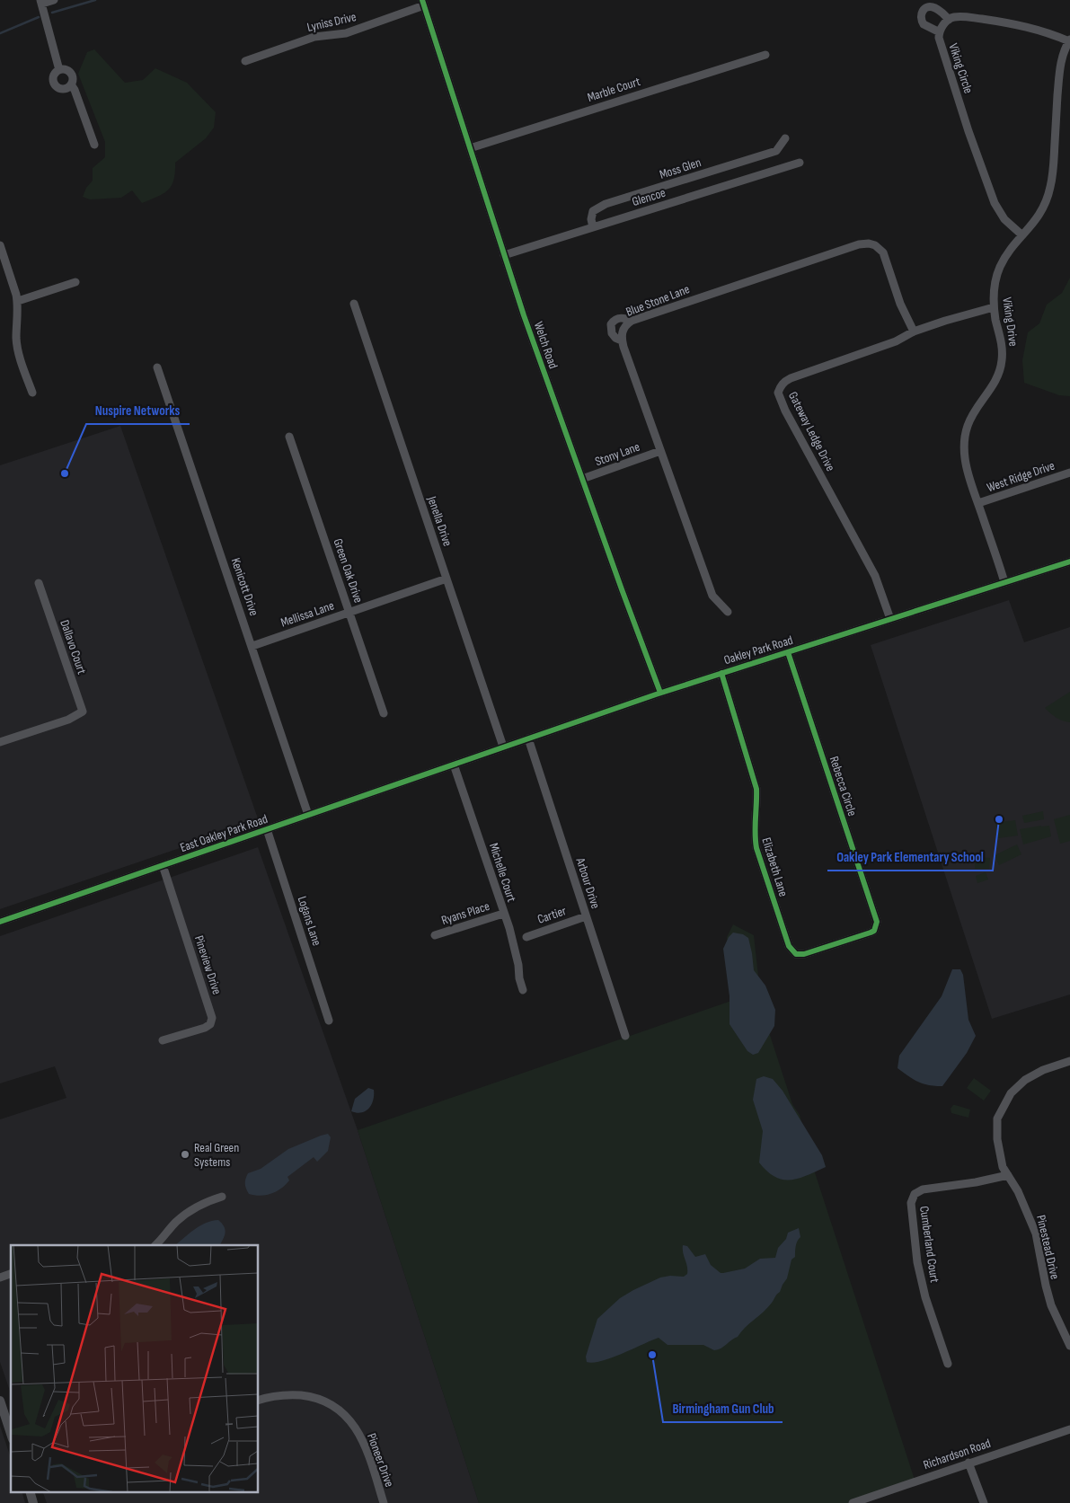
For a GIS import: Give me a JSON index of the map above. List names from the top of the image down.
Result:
{
  "streets": {
    "street": [
      "Lyniss Drive",
      "Viking Circle",
      "Marble Court",
      "Moss Glen",
      "Glencoe",
      "Blue Stone Lane",
      "Viking Drive",
      "Welch Road",
      "Gateway Ledge Drive",
      "Stony Lane",
      "West Ridge Drive",
      "Jenella Drive",
      "Green Oak Drive",
      "Kenicott Drive",
      "Mellissa Lane",
      "Dallavo Court",
      "Oakley Park Road",
      "Rebecca Circle",
      "East Oakley Park Road",
      "Elizabeth Lane",
      "Michelle Court",
      "Arbour Drive",
      "Ryans Place",
      "Cartier",
      "Logans Lane",
      "Pineview Drive",
      "Cumberland Court",
      "Pinestead Drive",
      "Richardson Road",
      "Pioneer Drive"
    ]
  },
  "crossings": [
    ["Lyniss Drive", "Welch Road"],
    ["Viking Circle", "Viking Drive"],
    ["Marble Court", "Welch Road"],
    ["Moss Glen", "Glencoe"],
    ["Glencoe", "Welch Road"],
    ["Blue Stone Lane", "Gateway Ledge Drive"],
    ["Viking Drive", "Gateway Ledge Drive"],
    ["Viking Drive", "West Ridge Drive"],
    ["Viking Drive", "Oakley Park Road"],
    ["Welch Road", "Stony Lane"],
    ["Welch Road", "Oakley Park Road"],
    ["Gateway Ledge Drive", "Oakley Park Road"],
    ["Jenella Drive", "Mellissa Lane"],
    ["Jenella Drive", "Oakley Park Road"],
    ["Green Oak Drive", "Mellissa Lane"],
    ["Kenicott Drive", "Mellissa Lane"],
    ["Kenicott Drive", "East Oakley Park Road"],
    ["Oakley Park Road", "Rebecca Circle"],
    ["Oakley Park Road", "East Oakley Park Road"],
    ["Oakley Park Road", "Elizabeth Lane"],
    ["Oakley Park Road", "Michelle Court"],
    ["Oakley Park Road", "Arbour Drive"],
    ["Rebecca Circle", "Elizabeth Lane"],
    ["East Oakley Park Road", "Michelle Court"],
    ["East Oakley Park Road", "Logans Lane"],
    ["East Oakley Park Road", "Pineview Drive"],
    ["Michelle Court", "Ryans Place"],
    ["Arbour Drive", "Cartier"],
    ["Cumberland Court", "Pinestead Drive"]
  ],
  "places": [
    "Nuspire Networks",
    "Oakley Park Elementary School",
    "Real Green Systems",
    "Birmingham Gun Club"
  ]
}
